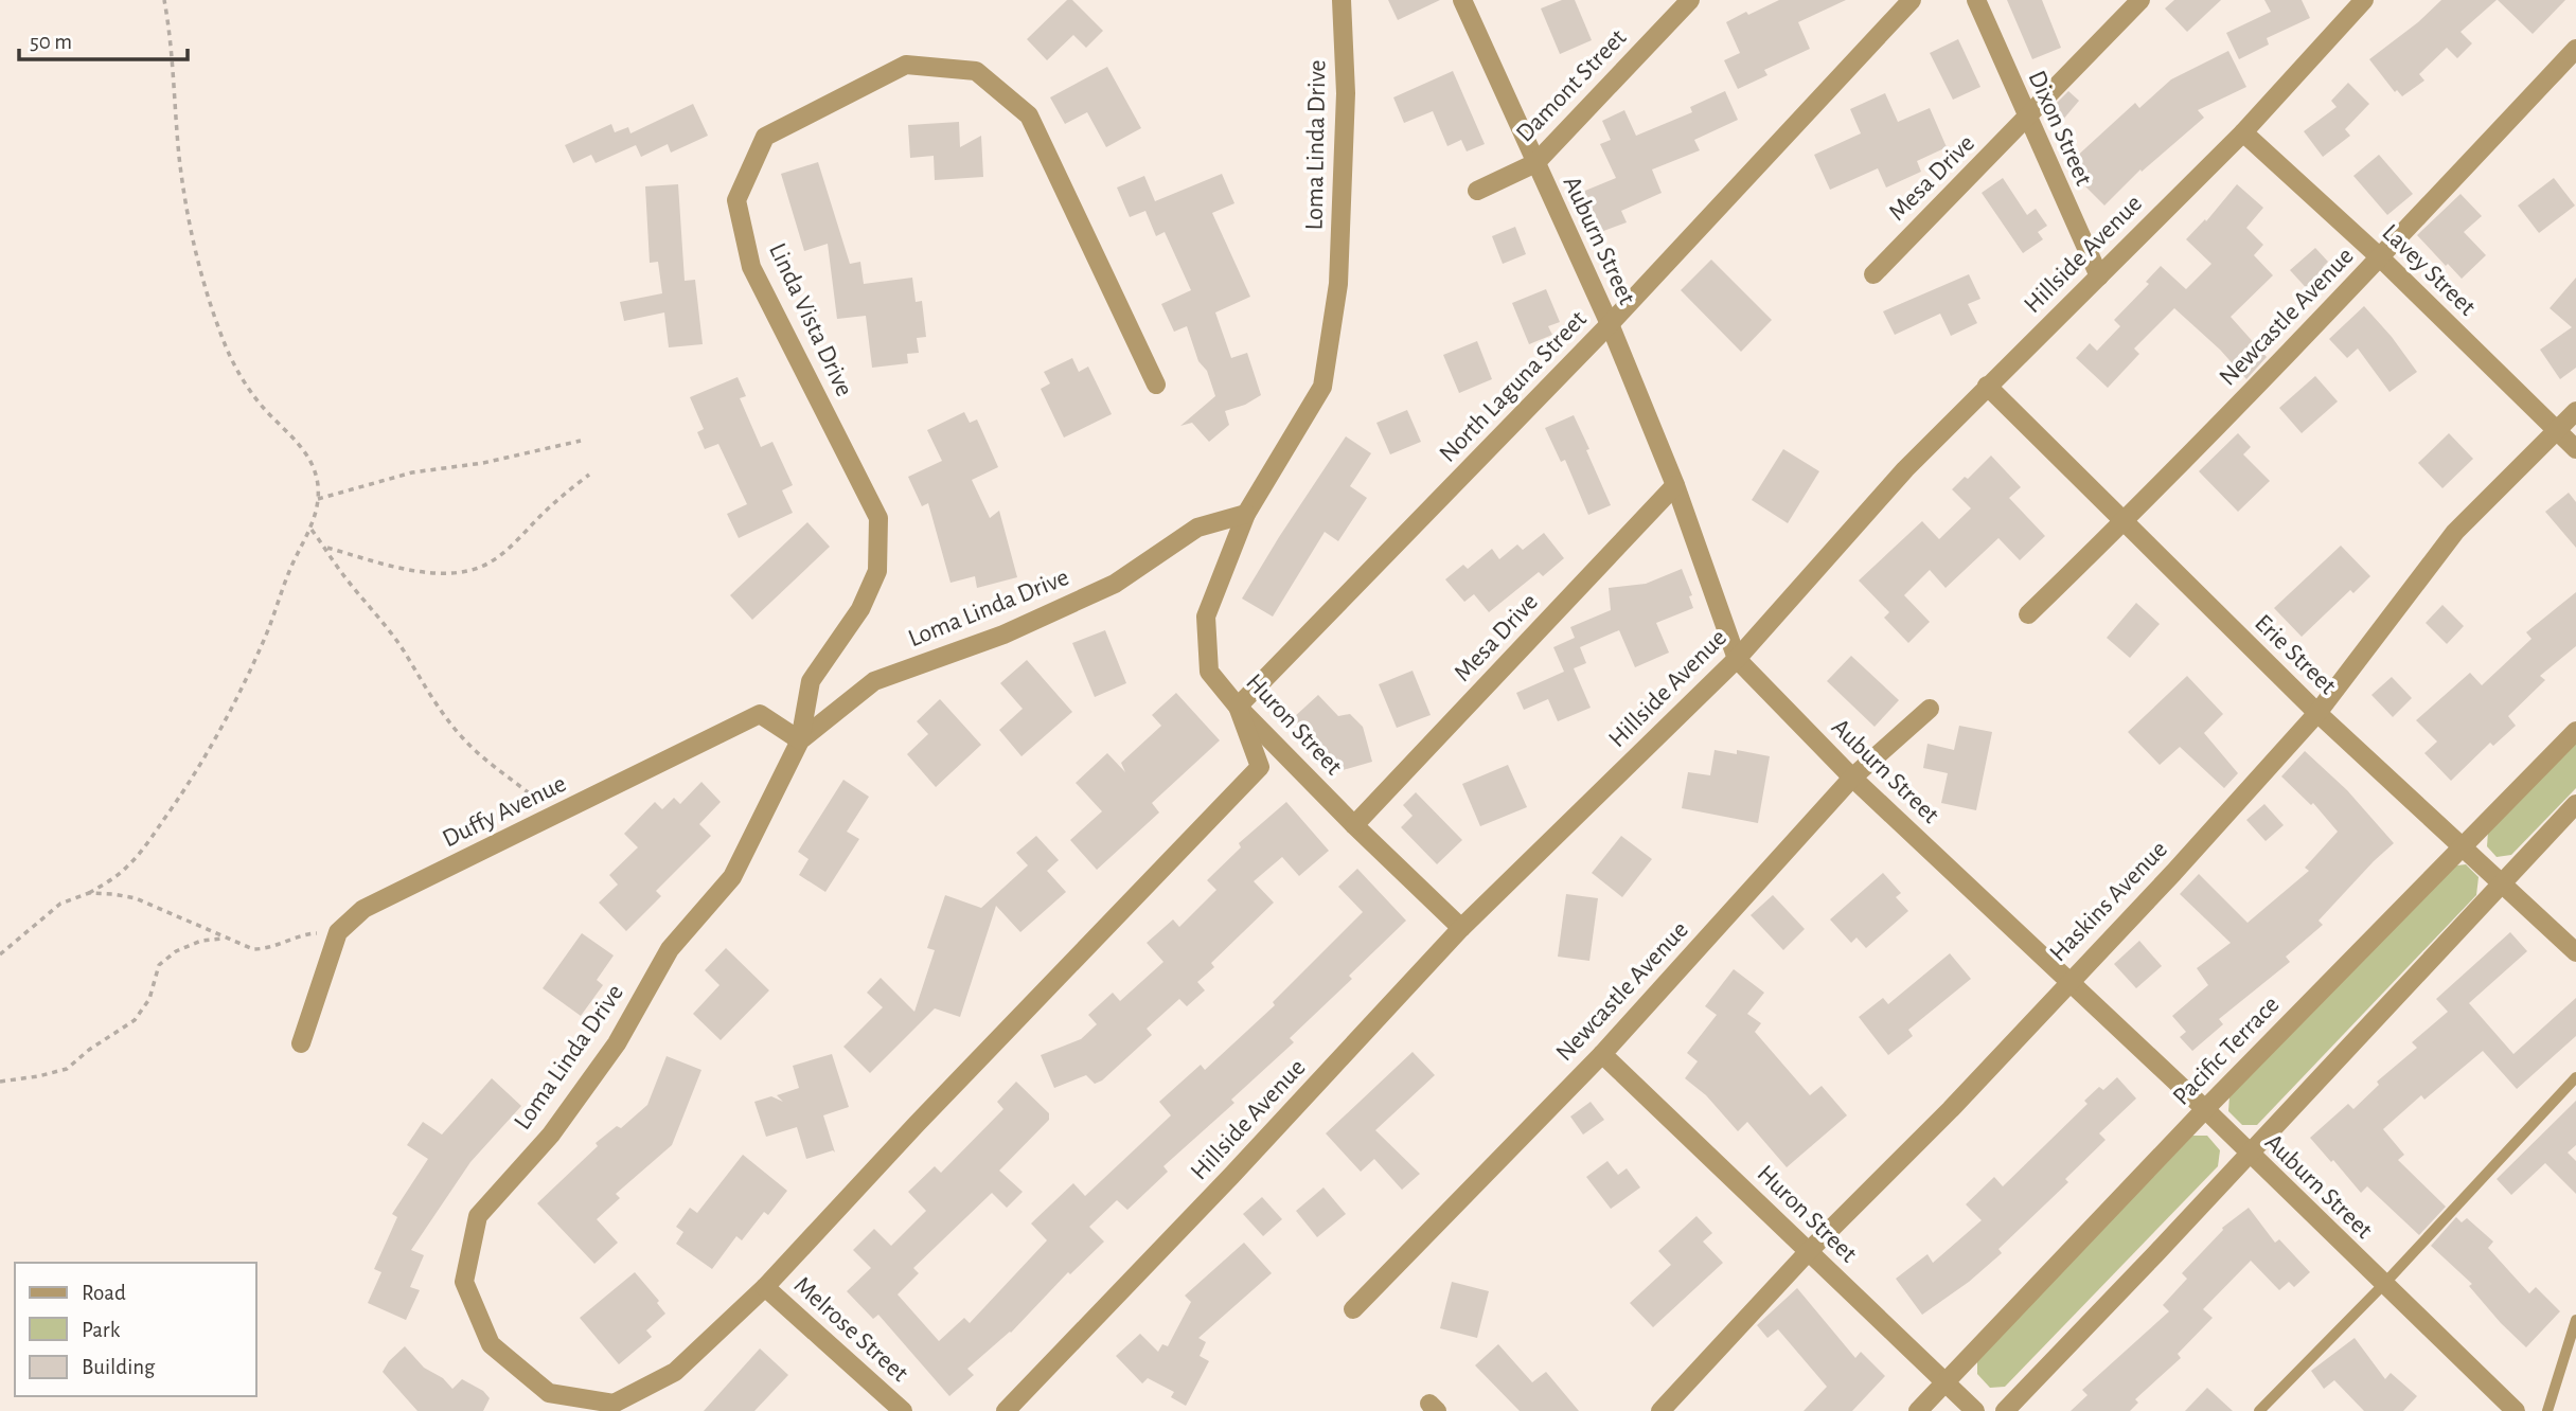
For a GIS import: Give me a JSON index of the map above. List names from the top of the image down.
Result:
{
  "streets": {
    "street": [
      "Damont Street",
      "Dixon Street",
      "Loma Linda Drive",
      "Mesa Drive",
      "Auburn Street",
      "Hillside Avenue",
      "Lavey Street",
      "Newcastle Avenue",
      "Linda Vista Drive",
      "North Laguna Street",
      "Erie Street",
      "Huron Street",
      "Duffy Avenue",
      "Haskins Avenue",
      "Pacific Terrace",
      "Melrose Street"
    ]
  },
  "crossings": [
    ["Damont Street", "Auburn Street"],
    ["Dixon Street", "Mesa Drive"],
    ["Dixon Street", "Hillside Avenue"],
    ["Loma Linda Drive", "Linda Vista Drive"],
    ["Loma Linda Drive", "North Laguna Street"],
    ["Loma Linda Drive", "Huron Street"],
    ["Loma Linda Drive", "Duffy Avenue"],
    ["Loma Linda Drive", "Melrose Street"],
    ["Mesa Drive", "Auburn Street"],
    ["Mesa Drive", "Huron Street"],
    ["Auburn Street", "Hillside Avenue"],
    ["Auburn Street", "Newcastle Avenue"],
    ["Auburn Street", "North Laguna Street"],
    ["Auburn Street", "Haskins Avenue"],
    ["Auburn Street", "Pacific Terrace"],
    ["Hillside Avenue", "Lavey Street"],
    ["Hillside Avenue", "Erie Street"],
    ["Hillside Avenue", "Huron Street"],
    ["Lavey Street", "Newcastle Avenue"],
    ["Lavey Street", "Haskins Avenue"],
    ["Newcastle Avenue", "Erie Street"],
    ["Newcastle Avenue", "Huron Street"],
    ["Linda Vista Drive", "Duffy Avenue"],
    ["North Laguna Street", "Huron Street"],
    ["Erie Street", "Haskins Avenue"],
    ["Erie Street", "Pacific Terrace"],
    ["Huron Street", "Haskins Avenue"],
    ["Huron Street", "Pacific Terrace"]
  ],
  "legend": ["Road", "Park", "Building"],
  "scale_bar": "50 m"
}
